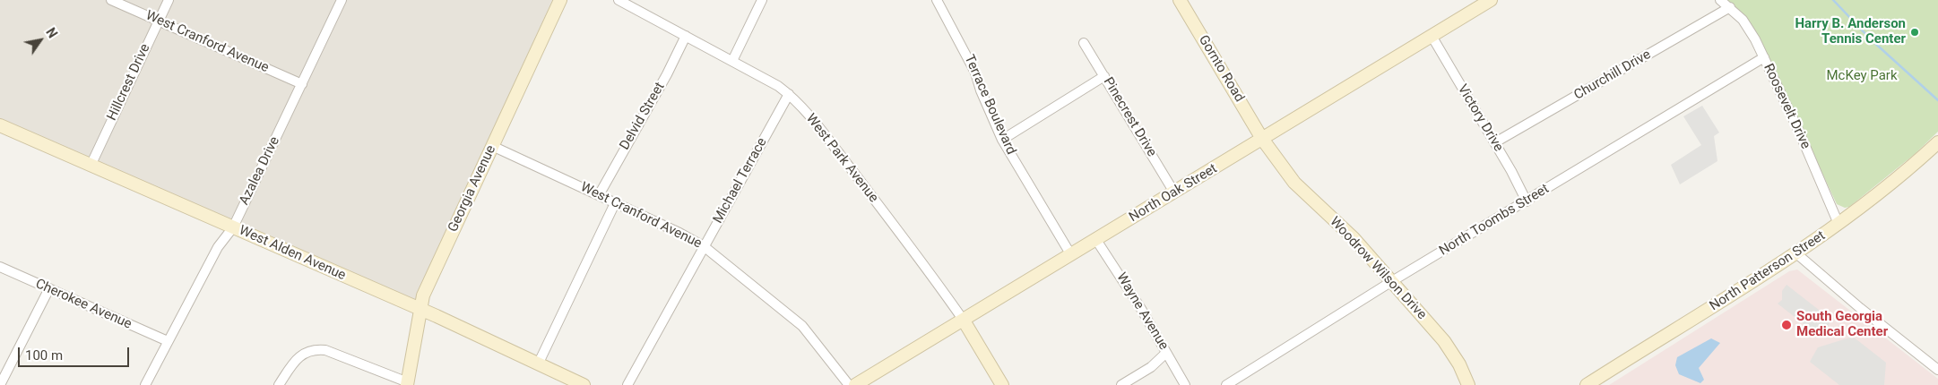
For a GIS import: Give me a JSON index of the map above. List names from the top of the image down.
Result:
{
  "streets": {
    "street": [
      "West Cranford Avenue",
      "Gornto Road",
      "Churchill Drive",
      "Hillcrest Drive",
      "Terrace Boulevard",
      "Roosevelt Drive",
      "Delvid Street",
      "Pinecrest Drive",
      "Victory Drive",
      "West Park Avenue",
      "Azalea Drive",
      "Michael Terrace",
      "Georgia Avenue",
      "North Oak Street",
      "North Toombs Street",
      "West Alden Avenue",
      "Woodrow Wilson Drive",
      "North Patterson Street",
      "Cherokee Avenue",
      "Wayne Avenue"
    ]
  },
  "crossings": [
    ["West Cranford Avenue", "Hillcrest Drive"],
    ["West Cranford Avenue", "Delvid Street"],
    ["West Cranford Avenue", "Azalea Drive"],
    ["West Cranford Avenue", "Michael Terrace"],
    ["West Cranford Avenue", "Georgia Avenue"],
    ["Gornto Road", "North Oak Street"],
    ["Gornto Road", "Woodrow Wilson Drive"],
    ["Churchill Drive", "Roosevelt Drive"],
    ["Churchill Drive", "Victory Drive"],
    ["Hillcrest Drive", "West Alden Avenue"],
    ["Terrace Boulevard", "North Oak Street"],
    ["Roosevelt Drive", "North Toombs Street"],
    ["Roosevelt Drive", "North Patterson Street"],
    ["Delvid Street", "West Park Avenue"],
    ["Pinecrest Drive", "North Oak Street"],
    ["Victory Drive", "North Oak Street"],
    ["Victory Drive", "North Toombs Street"],
    ["West Park Avenue", "Michael Terrace"],
    ["West Park Avenue", "North Oak Street"],
    ["Azalea Drive", "West Alden Avenue"],
    ["Azalea Drive", "Cherokee Avenue"],
    ["Georgia Avenue", "West Alden Avenue"],
    ["North Oak Street", "Woodrow Wilson Drive"],
    ["North Oak Street", "Wayne Avenue"],
    ["North Toombs Street", "Woodrow Wilson Drive"]
  ],
  "parks": ["McKey Park"],
  "places": ["Harry B. Anderson Tennis Center", "South Georgia Medical Center"],
  "scale_bar": "100 m",
  "north": "top right"
}
